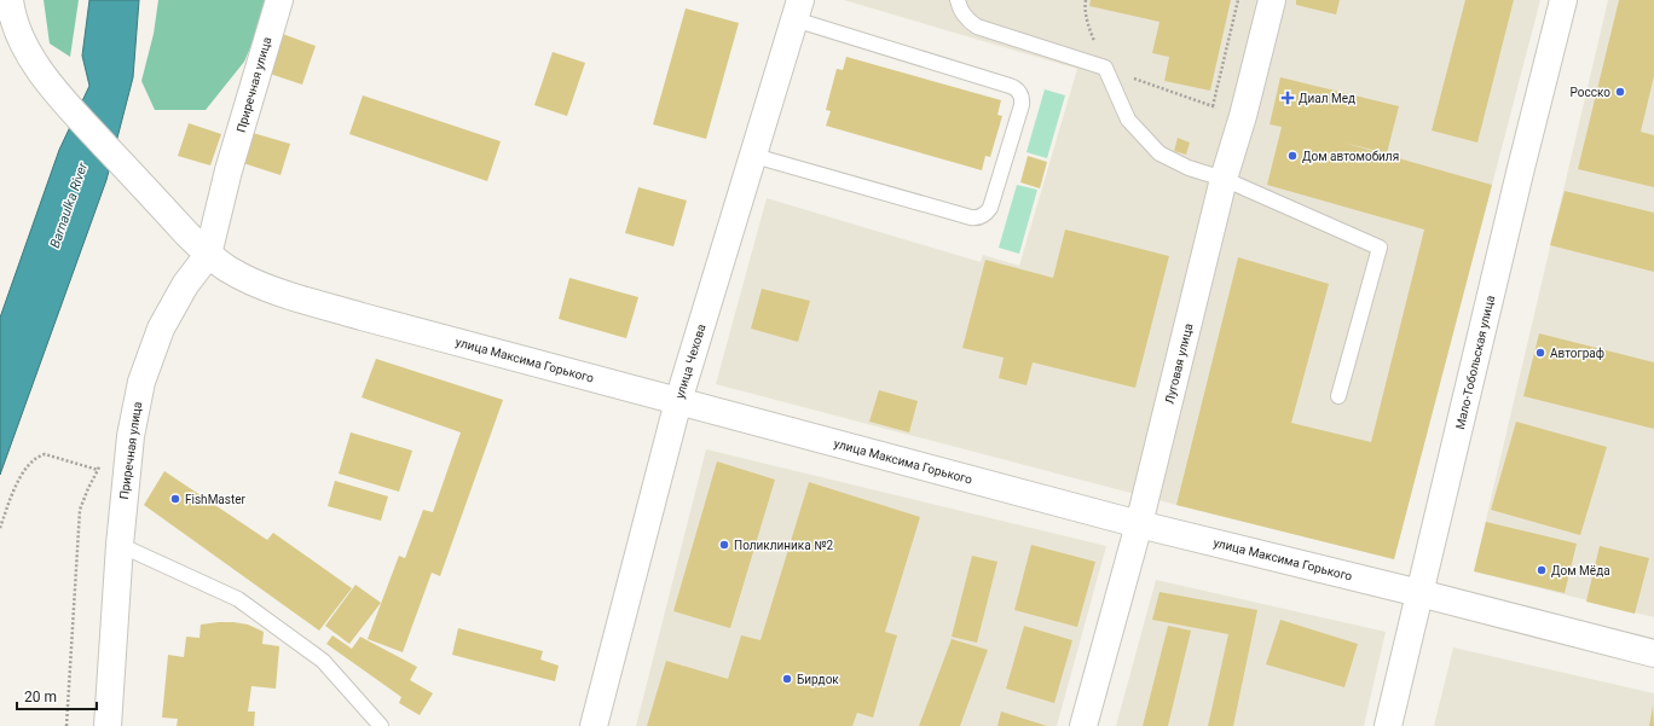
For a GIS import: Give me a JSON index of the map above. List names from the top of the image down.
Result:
{
  "streets": {
    "street": [
      "Приречная улица",
      "улица Максима Горького",
      "улица Чехова",
      "Мало-Тобольская улица",
      "Луговая улица"
    ]
  },
  "crossings": [
    ["Приречная улица", "улица Максима Горького"],
    ["улица Максима Горького", "улица Чехова"],
    ["улица Максима Горького", "Мало-Тобольская улица"],
    ["улица Максима Горького", "Луговая улица"]
  ],
  "water": ["Barnaulka River"],
  "places": {
    "other": [
      "Росско",
      "Дом автомобиля",
      "Автограф",
      "FishMaster",
      "Поликлиника №2",
      "Дом Мёда",
      "Бирдок"
    ],
    "health": ["Диал Мед"]
  },
  "scale_bar": "20 m"
}
